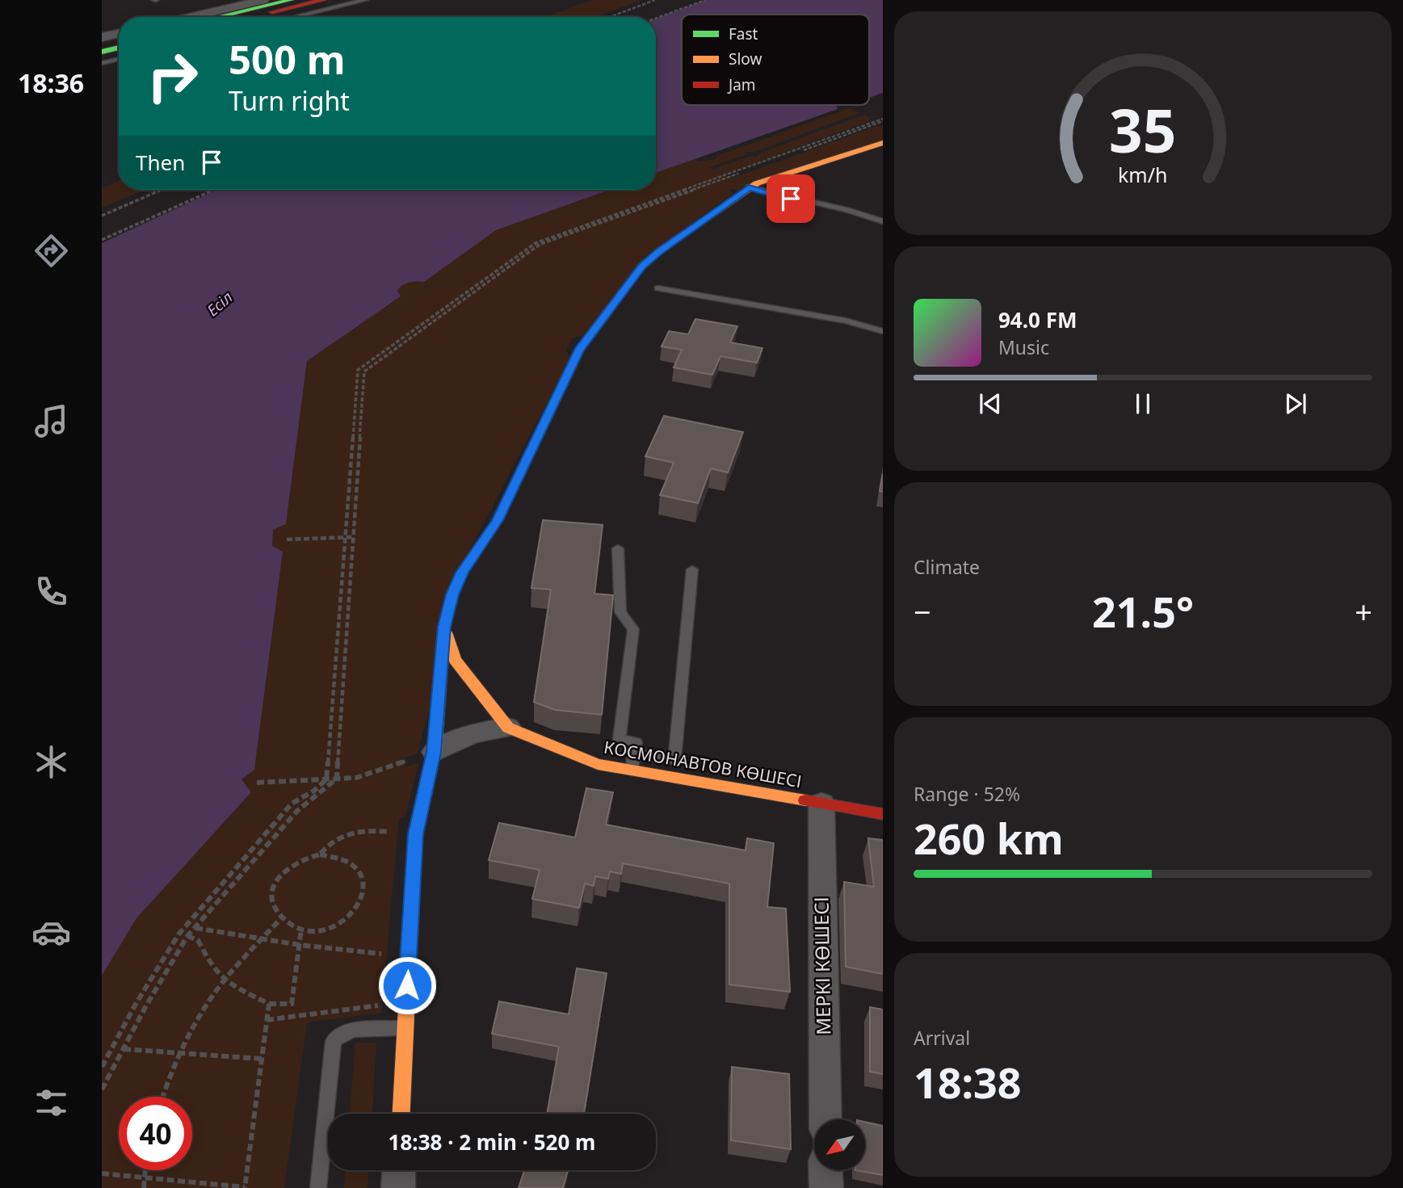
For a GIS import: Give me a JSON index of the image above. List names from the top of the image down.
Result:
{
  "streets": {
    "street": ["КОСМОНАВТОВ КӨШЕСІ", "МЕРКІ КӨШЕСІ"]
  },
  "crossings": [
    ["КОСМОНАВТОВ КӨШЕСІ", "МЕРКІ КӨШЕСІ"]
  ],
  "water": ["Есіл"],
  "legend": ["Fast", "Slow", "Jam"],
  "north": "bottom left",
  "page": {
    "tabs": "18:36",
    "turn": ["500 m", "Turn right"],
    "then": "Then",
    "song": ["94.0 FM", "Music"],
    "tile": [
      "Climate",
      ["Range · 52%", "260 km"],
      ["Arrival", "18:38"]
    ],
    "heat": ["−", "21.5°", "+"],
    "limit": "40",
    "trip": "18:38 · 2 min · 520 m",
    "gauge": ["35", "km/h"]
  }
}
